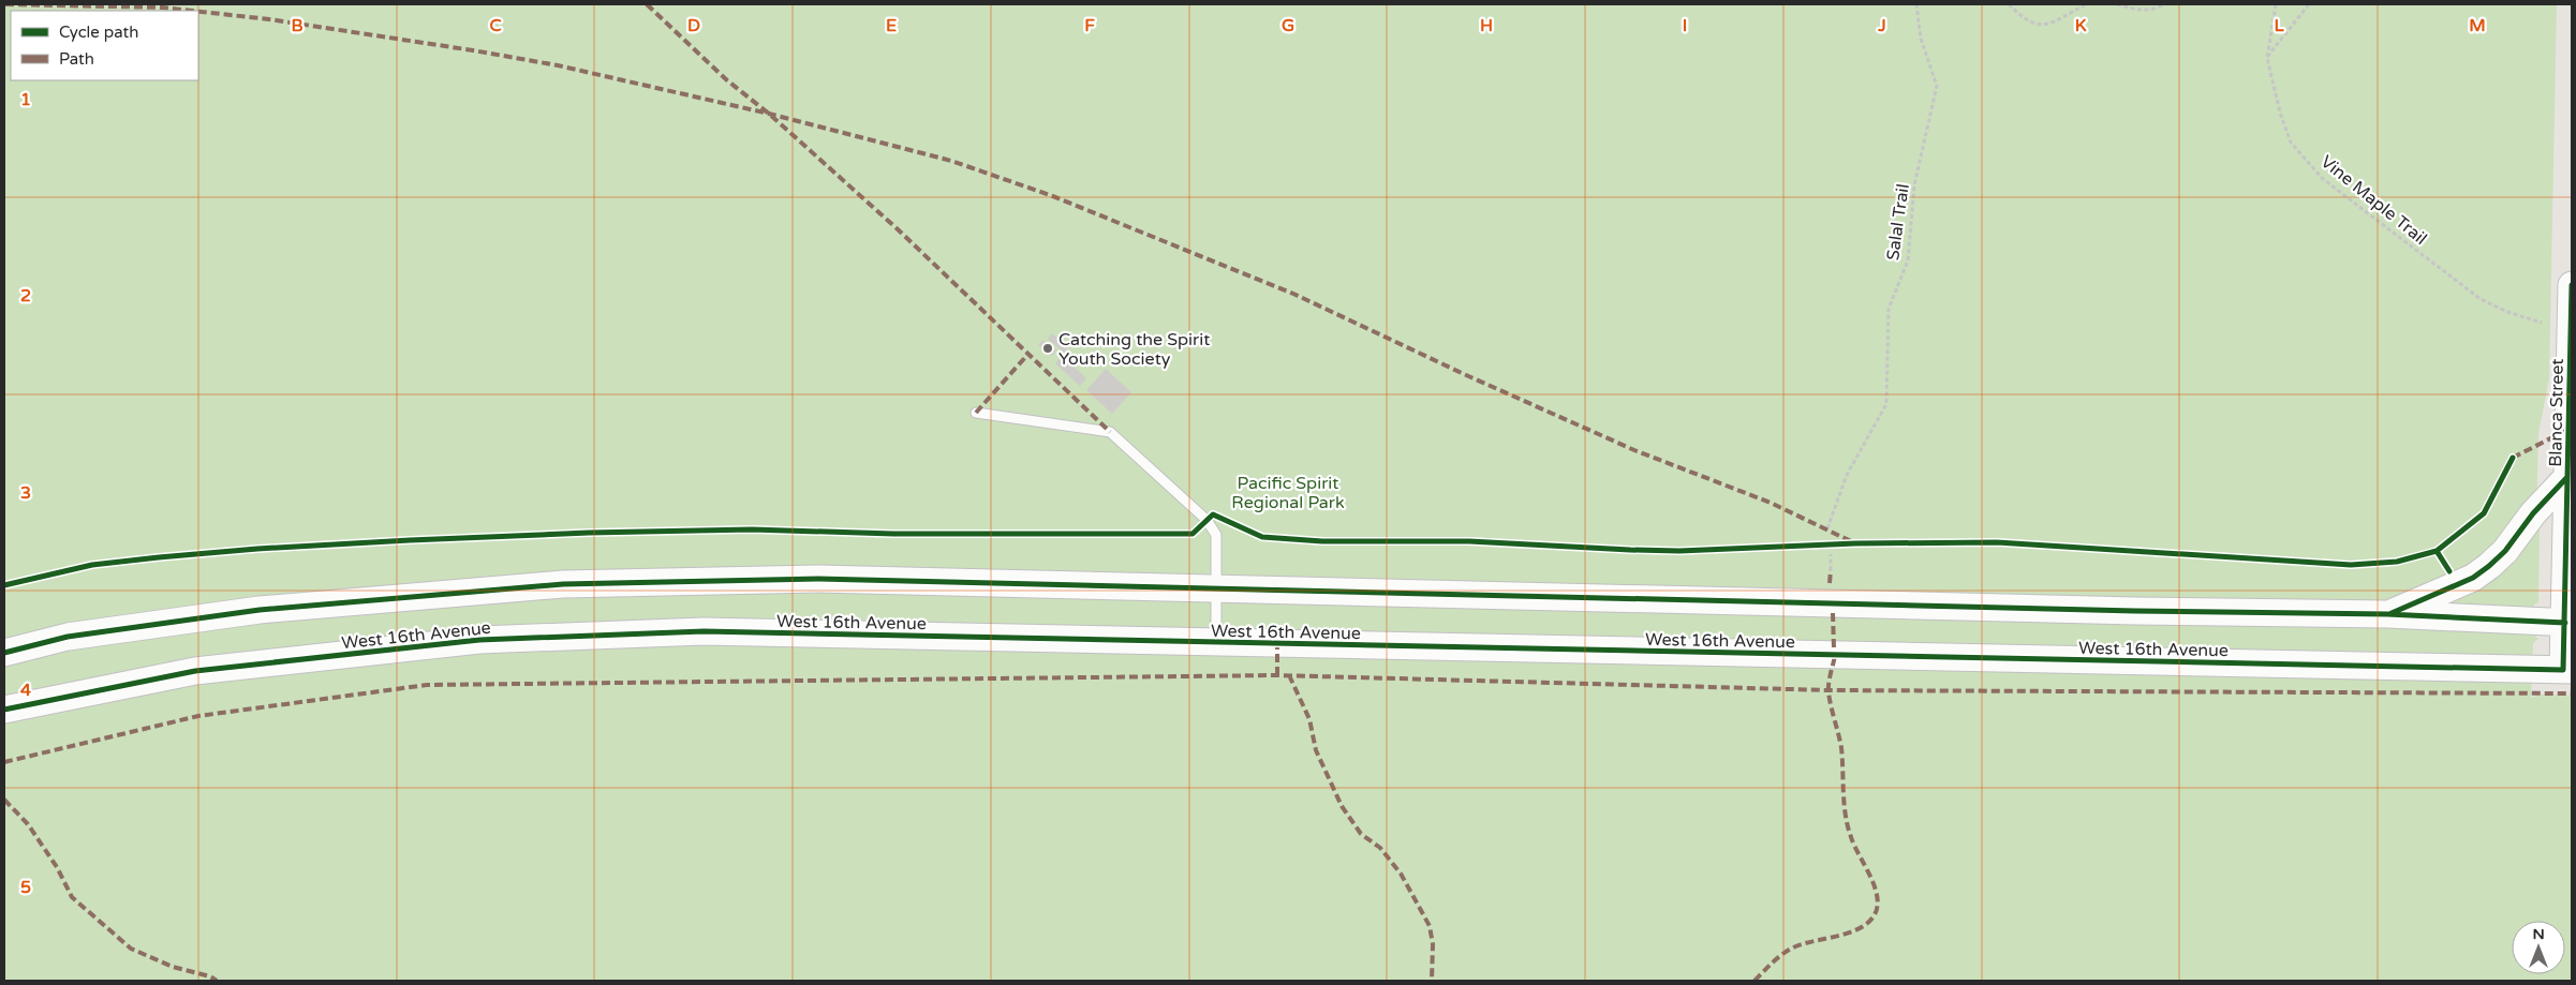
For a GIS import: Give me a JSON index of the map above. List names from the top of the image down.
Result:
{
  "streets": {
    "main road": ["Blanca Street", "West 16th Avenue"],
    "path": ["Vine Maple Trail", "Salal Trail"]
  },
  "crossings": [
    ["Blanca Street", "West 16th Avenue"]
  ],
  "parks": ["Pacific Spirit Regional Park"],
  "places": ["Catching the Spirit Youth Society"],
  "legend": ["Cycle path", "Path"],
  "north": "top",
  "grid": {
    "columns": [
      "B",
      "C",
      "D",
      "E",
      "F",
      "G",
      "H",
      "I",
      "J",
      "K",
      "L",
      "M"
    ],
    "rows": [
      "1",
      "2",
      "3",
      "4",
      "5"
    ]
  }
}
